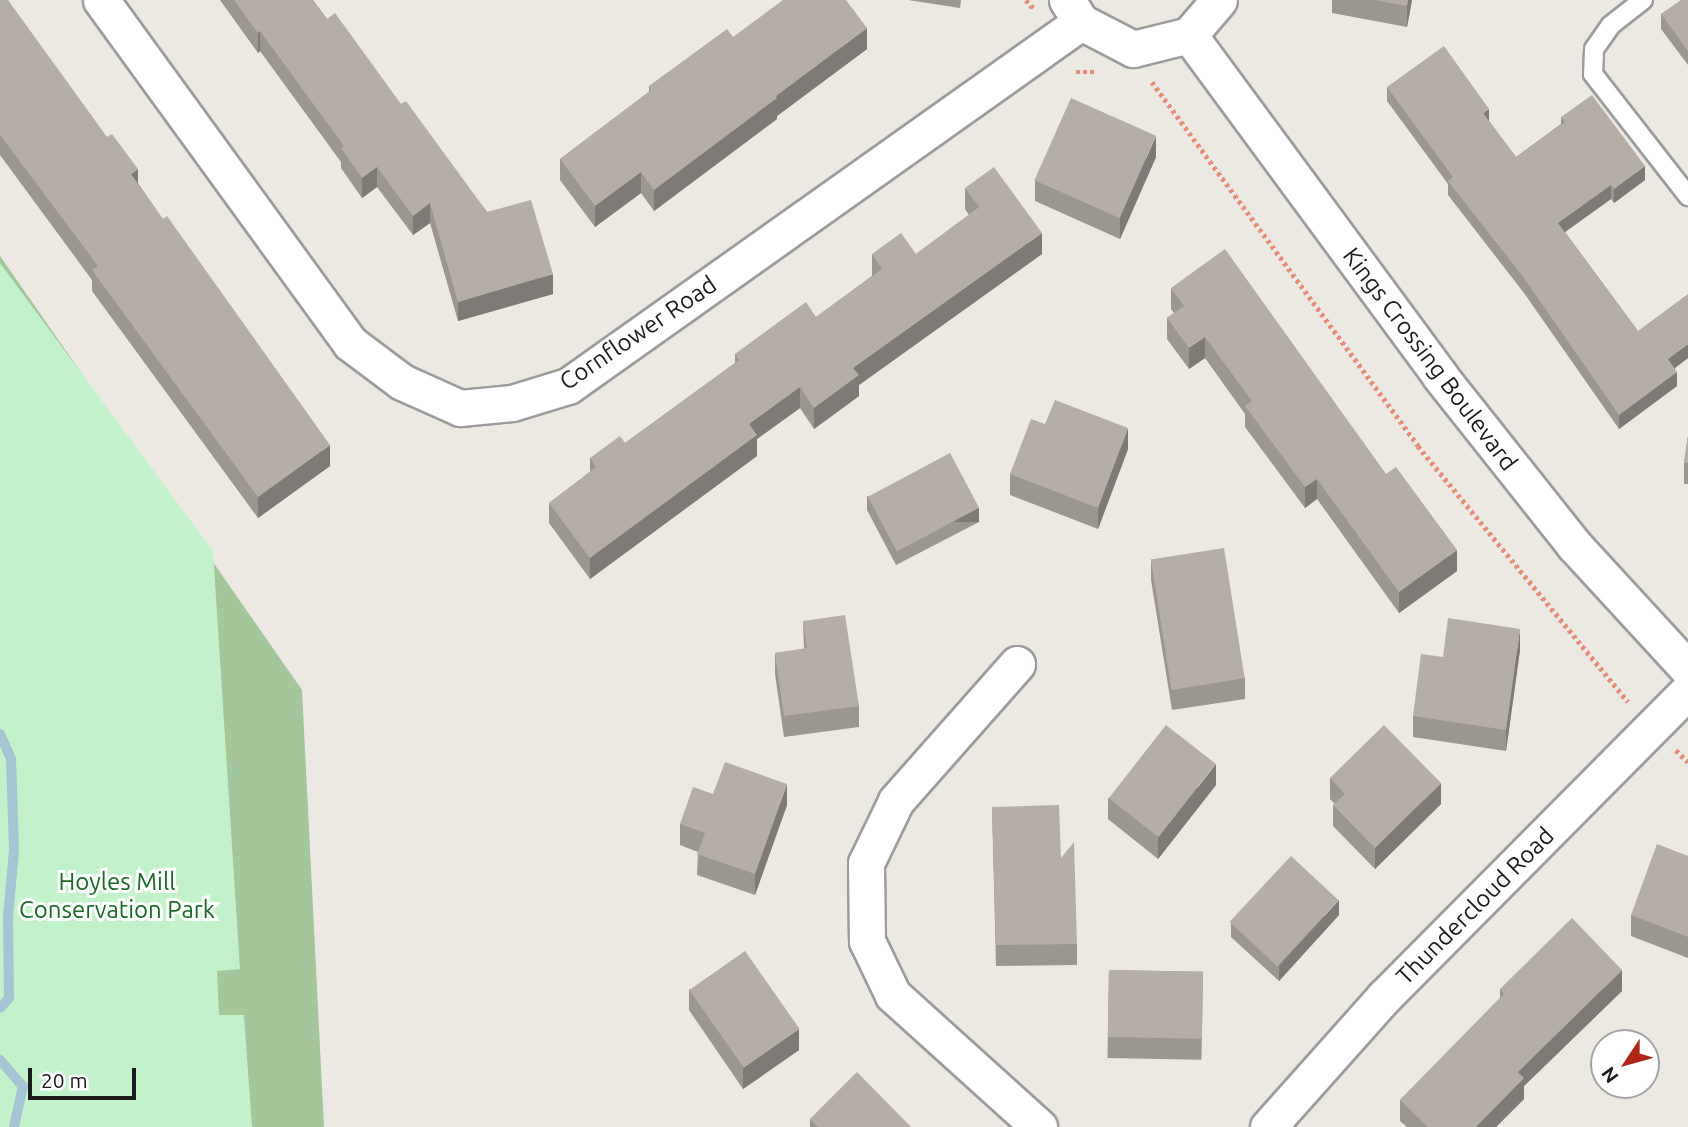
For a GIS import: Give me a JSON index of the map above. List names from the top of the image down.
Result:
{
  "streets": {
    "street": ["Cornflower Road", "Kings Crossing Boulevard", "Thundercloud Road"]
  },
  "parks": ["Hoyles Mill Conservation Park"],
  "scale_bar": "20 m",
  "north": "bottom left"
}
